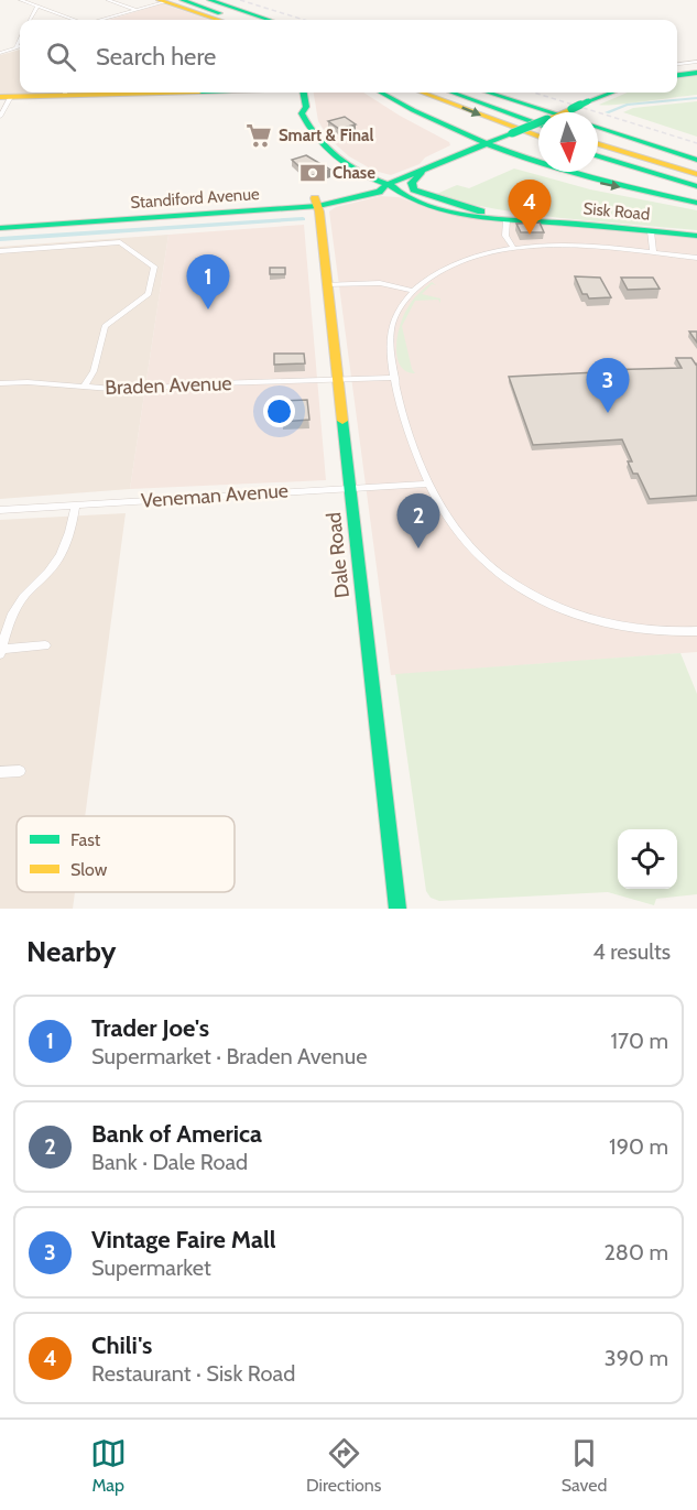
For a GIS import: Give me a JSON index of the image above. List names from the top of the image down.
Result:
{
  "streets": {
    "main road": ["Standiford Avenue", "Sisk Road", "Dale Road"],
    "street": ["Braden Avenue", "Veneman Avenue"]
  },
  "crossings": [
    ["Standiford Avenue", "Sisk Road"],
    ["Standiford Avenue", "Dale Road"],
    ["Braden Avenue", "Dale Road"],
    ["Veneman Avenue", "Dale Road"]
  ],
  "places": {
    "supermarket": ["Smart & Final"],
    "bank": ["Chase"]
  },
  "legend": ["Fast", "Slow"],
  "north": "bottom",
  "page": {
    "search": "Search here",
    "pins": [
      "4",
      "1",
      "3",
      "2"
    ],
    "heading": ["Nearby", "4 results"],
    "list": [
      {
        "mark": "1",
        "name": "Trader Joe's",
        "note": "Supermarket · Braden Avenue",
        "value": "170 m"
      },
      {
        "mark": "2",
        "name": "Bank of America",
        "note": "Bank · Dale Road",
        "value": "190 m"
      },
      {
        "mark": "3",
        "name": "Vintage Faire Mall",
        "note": "Supermarket",
        "value": "280 m"
      },
      {
        "mark": "4",
        "name": "Chili's",
        "note": "Restaurant · Sisk Road",
        "value": "390 m"
      }
    ],
    "nav": ["Map", "Directions", "Saved"]
  }
}
